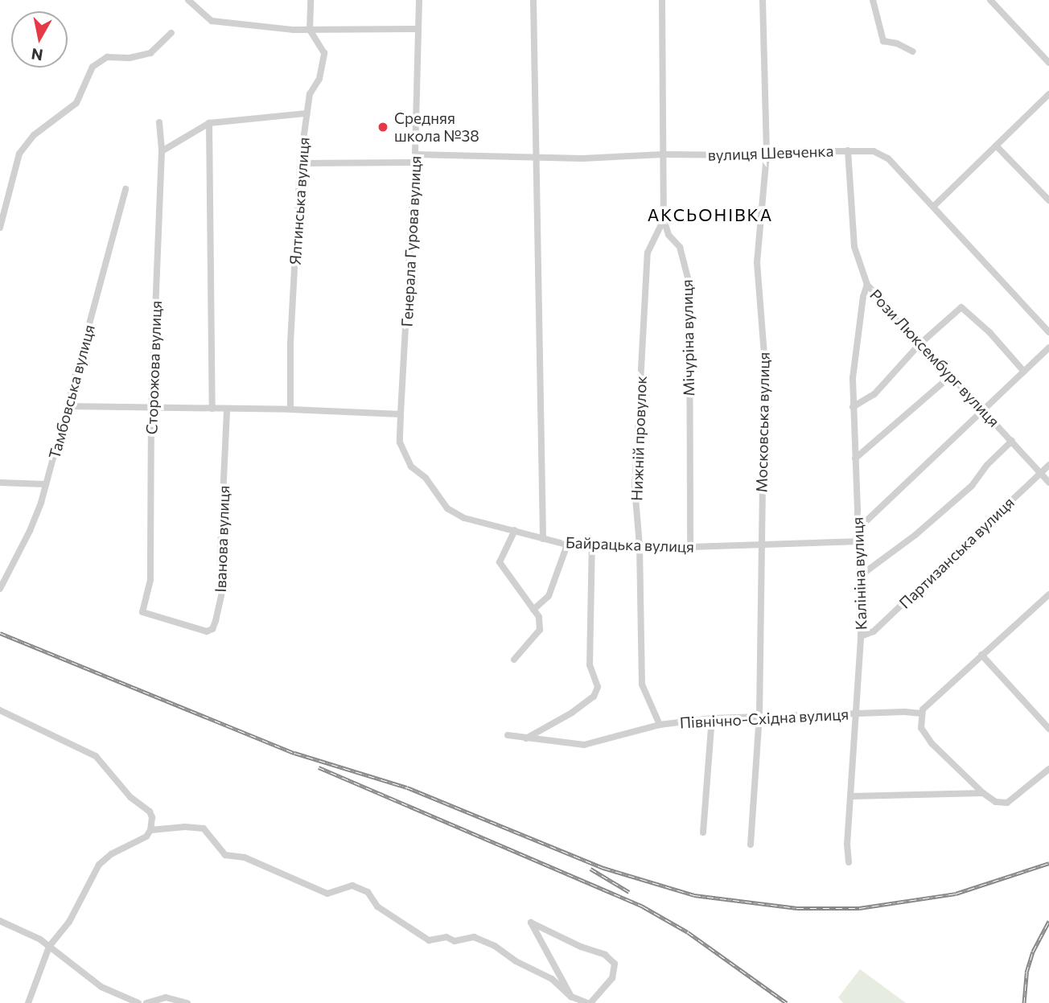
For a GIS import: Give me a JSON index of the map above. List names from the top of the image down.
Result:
{
  "streets": {
    "street": [
      "вулиця Шевченка",
      "Ялтинська вулиця",
      "Генерала Гурова вулиця",
      "Мічуріна вулиця",
      "Рози Люксембург вулиця",
      "Сторожова вулиця",
      "Тамбовська вулиця",
      "Московська вулиця",
      "Нижній провулок",
      "Іванова вулиця",
      "Байрацька вулиця",
      "Партизанська вулиця",
      "Калініна вулиця",
      "Північно-Східна вулиця"
    ]
  },
  "crossings": [
    ["вулиця Шевченка", "Генерала Гурова вулиця"],
    ["вулиця Шевченка", "Мічуріна вулиця"],
    ["вулиця Шевченка", "Рози Люксембург вулиця"],
    ["вулиця Шевченка", "Московська вулиця"],
    ["Генерала Гурова вулиця", "Байрацька вулиця"],
    ["Мічуріна вулиця", "Нижній провулок"],
    ["Мічуріна вулиця", "Байрацька вулиця"],
    ["Рози Люксембург вулиця", "Партизанська вулиця"],
    ["Рози Люксембург вулиця", "Калініна вулиця"],
    ["Сторожова вулиця", "Іванова вулиця"],
    ["Московська вулиця", "Байрацька вулиця"],
    ["Московська вулиця", "Північно-Східна вулиця"],
    ["Нижній провулок", "Байрацька вулиця"],
    ["Нижній провулок", "Північно-Східна вулиця"],
    ["Байрацька вулиця", "Калініна вулиця"],
    ["Партизанська вулиця", "Калініна вулиця"],
    ["Калініна вулиця", "Північно-Східна вулиця"]
  ],
  "districts": ["АКСЬОНІВКА"],
  "places": ["Средняя школа №38"],
  "north": "bottom"
}
